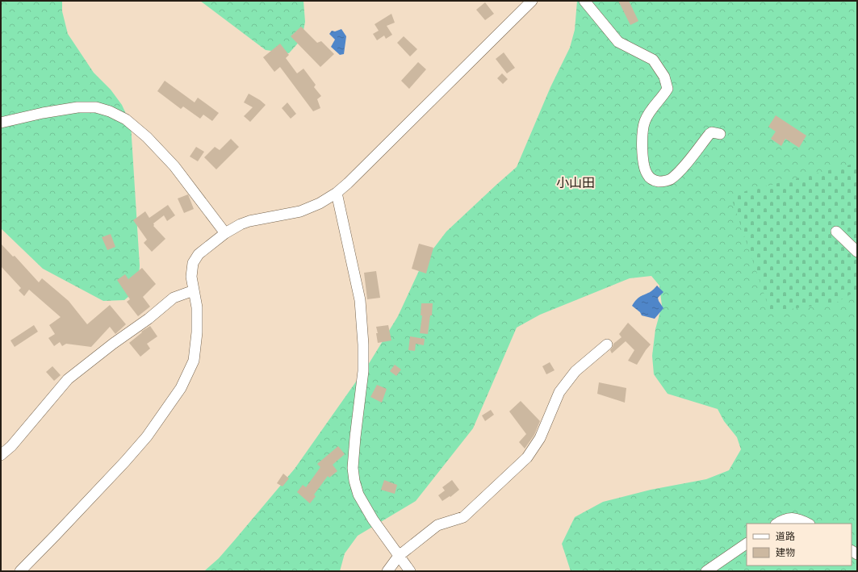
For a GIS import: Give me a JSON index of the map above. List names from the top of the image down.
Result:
{
  "districts": ["小山田"],
  "legend": ["道路", "建物"]
}
